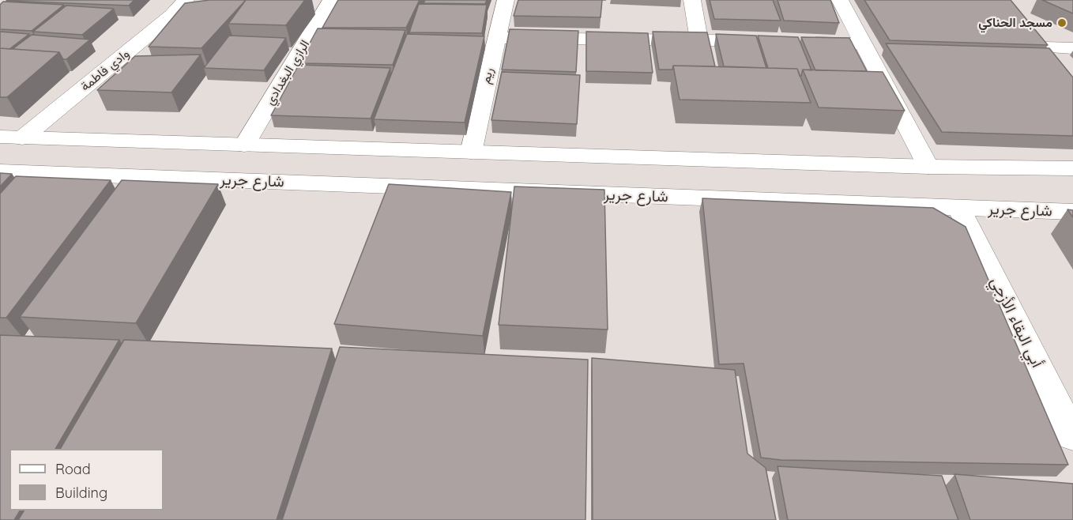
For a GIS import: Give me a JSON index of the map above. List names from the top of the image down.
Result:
{
  "streets": {
    "street": [
      "وادي فاطمة",
      "الرازي البغدادي",
      "ريم",
      "شارع جرير",
      "أبي البقاء الأزجي"
    ]
  },
  "crossings": [
    ["شارع جرير", "أبي البقاء الأزجي"]
  ],
  "places": ["مسجد الحناكي"],
  "legend": ["Road", "Building"]
}
